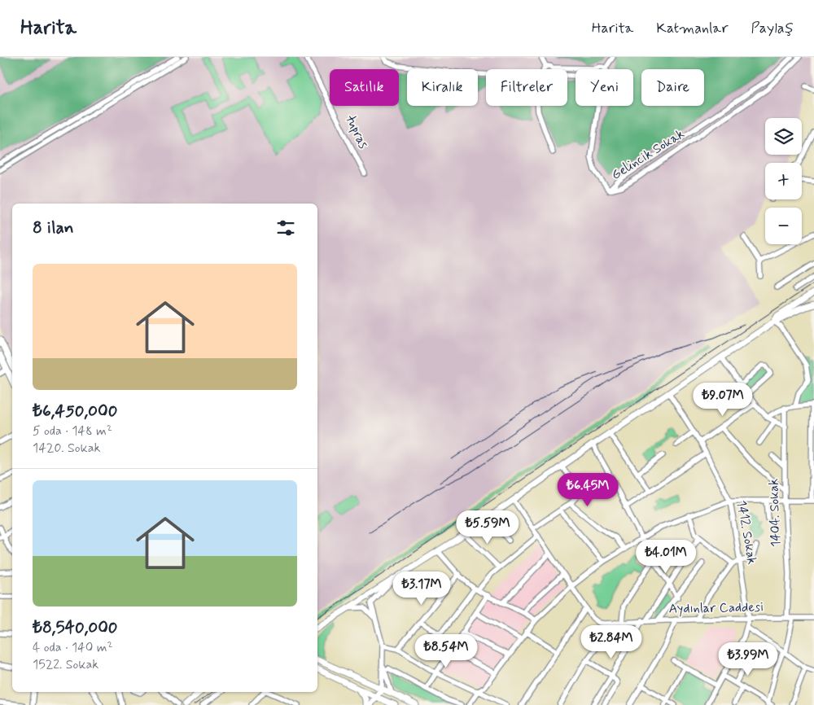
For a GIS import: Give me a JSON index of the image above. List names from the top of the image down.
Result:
{
  "streets": {
    "street": [
      "tupras",
      "Gelincik Sokak",
      "1404. Sokak",
      "1412. Sokak",
      "Aydınlar Caddesi"
    ]
  },
  "crossings": [
    ["1404. Sokak", "Aydınlar Caddesi"],
    ["1412. Sokak", "Aydınlar Caddesi"]
  ],
  "page": {
    "header": "Harita",
    "nav": ["Harita", "Katmanlar", "Paylaş"],
    "chip": [
      "Satılık",
      "Kiralık",
      "Filtreler",
      "Yeni",
      "Daire"
    ],
    "map_buttons": ["+", "−"],
    "heading": "8 ilan",
    "list": [
      {
        "name": "₺6,450,000",
        "note": "5 oda · 148 m² · 1420. Sokak"
      },
      {
        "name": "₺8,540,000",
        "note": "4 oda · 140 m² · 1522. Sokak"
      }
    ],
    "price": [
      "₺9.07M",
      "₺6.45M",
      "₺5.59M",
      "₺4.01M",
      "₺3.17M",
      "₺2.84M",
      "₺8.54M",
      "₺3.99M"
    ]
  }
}
